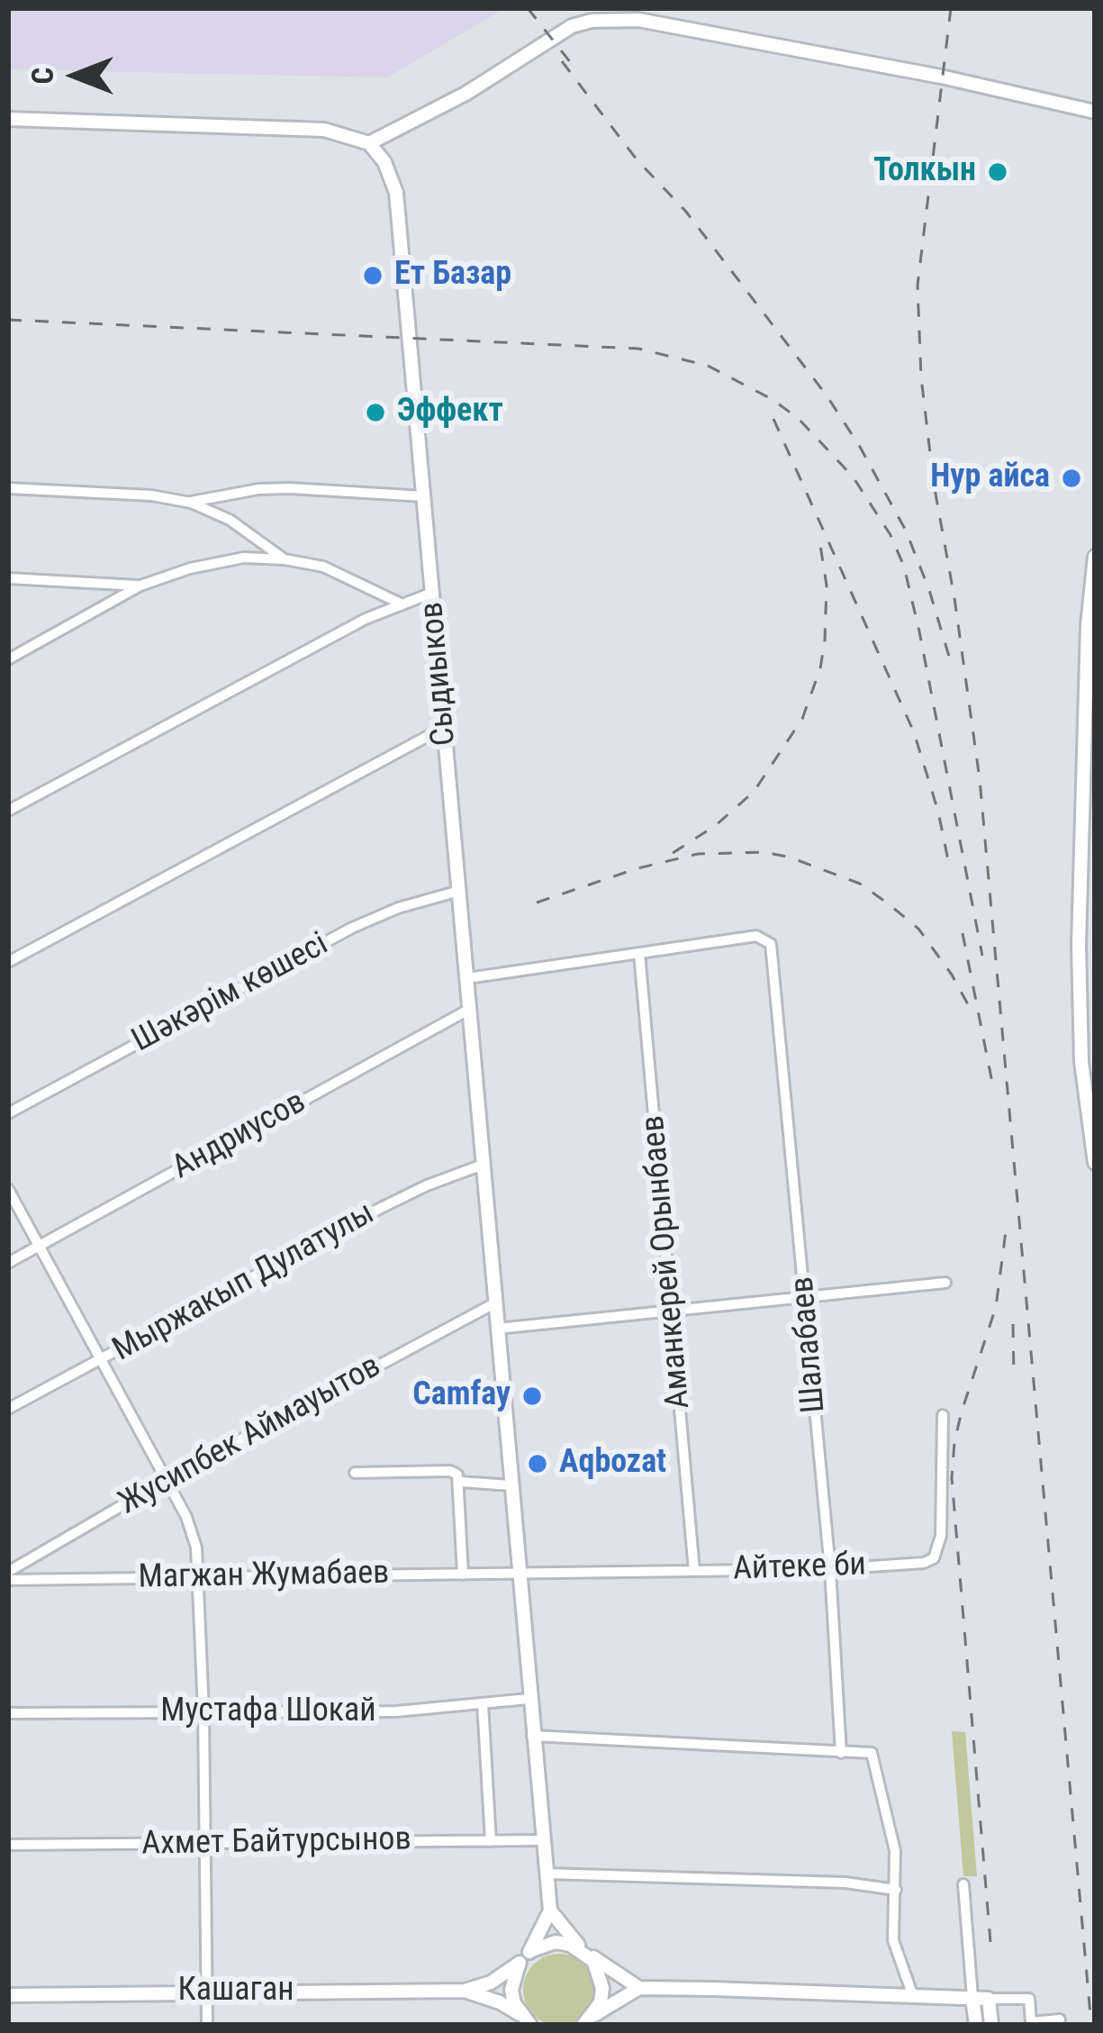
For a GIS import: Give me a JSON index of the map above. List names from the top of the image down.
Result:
{
  "streets": {
    "street": [
      "Сыдиыков",
      "Шәкәрім көшесі",
      "Андриусов",
      "Аманкерей Орынбаев",
      "Мыржакып Дулатулы",
      "Шалабаев",
      "Жусипбек Аймауытов",
      "Айтеке би",
      "Магжан Жумабаев",
      "Мустафа Шокай",
      "Ахмет Байтурсынов",
      "Кашаган"
    ]
  },
  "crossings": [
    ["Сыдиыков", "Шәкәрім көшесі"],
    ["Сыдиыков", "Андриусов"],
    ["Сыдиыков", "Мыржакып Дулатулы"],
    ["Сыдиыков", "Жусипбек Аймауытов"],
    ["Сыдиыков", "Айтеке би"],
    ["Сыдиыков", "Магжан Жумабаев"],
    ["Сыдиыков", "Мустафа Шокай"],
    ["Сыдиыков", "Ахмет Байтурсынов"],
    ["Аманкерей Орынбаев", "Шалабаев"],
    ["Аманкерей Орынбаев", "Айтеке би"],
    ["Шалабаев", "Айтеке би"],
    ["Жусипбек Аймауытов", "Магжан Жумабаев"],
    ["Айтеке би", "Магжан Жумабаев"]
  ],
  "places": [
    "Толкын",
    "Ет Базар",
    "Эффект",
    "Нур айса",
    "Camfay",
    "Aqbozat"
  ],
  "north": "left"
}
